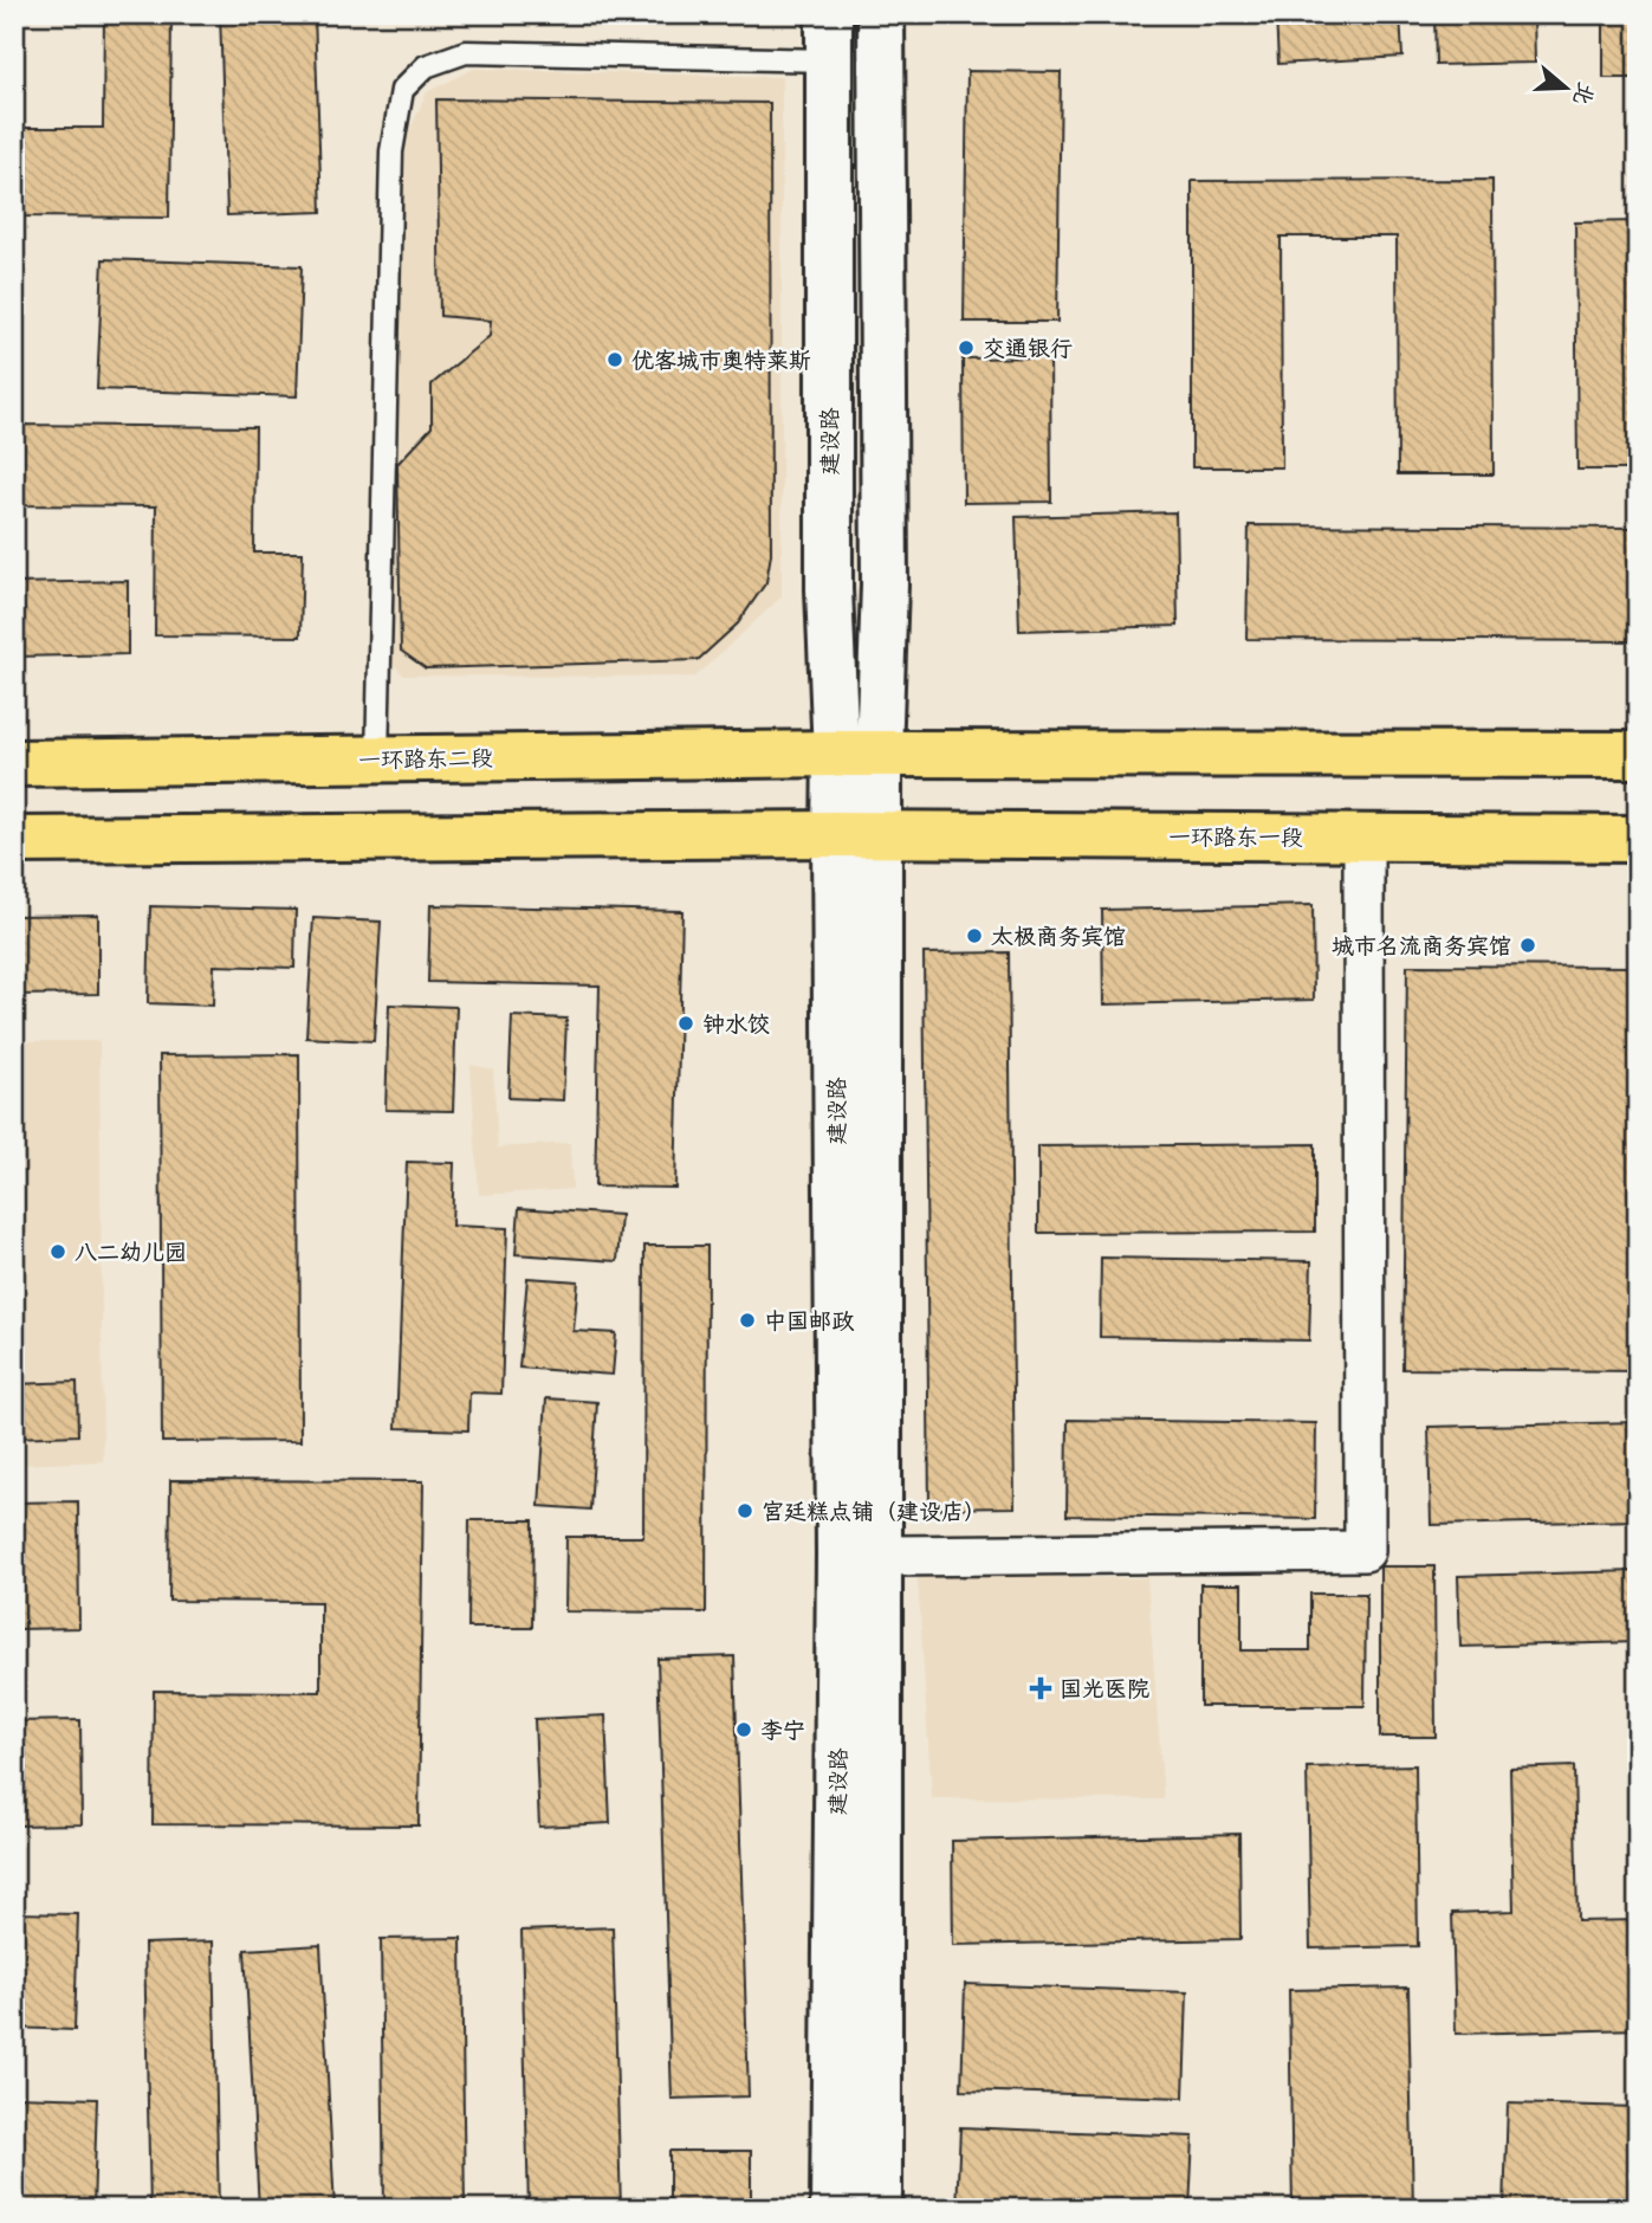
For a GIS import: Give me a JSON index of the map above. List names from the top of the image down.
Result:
{
  "streets": {
    "main road": ["一环路东二段", "一环路东一段"],
    "street": ["建设路"]
  },
  "crossings": [
    ["建设路", "一环路东二段"],
    ["建设路", "一环路东一段"]
  ],
  "places": {
    "other": [
      "交通银行",
      "优客城市奥特莱斯",
      "太极商务宾馆",
      "城市名流商务宾馆",
      "钟水饺",
      "八二幼儿园",
      "中国邮政",
      "宫廷糕点铺（建设店）",
      "李宁"
    ],
    "health": ["国光医院"]
  },
  "north": "right"
}
